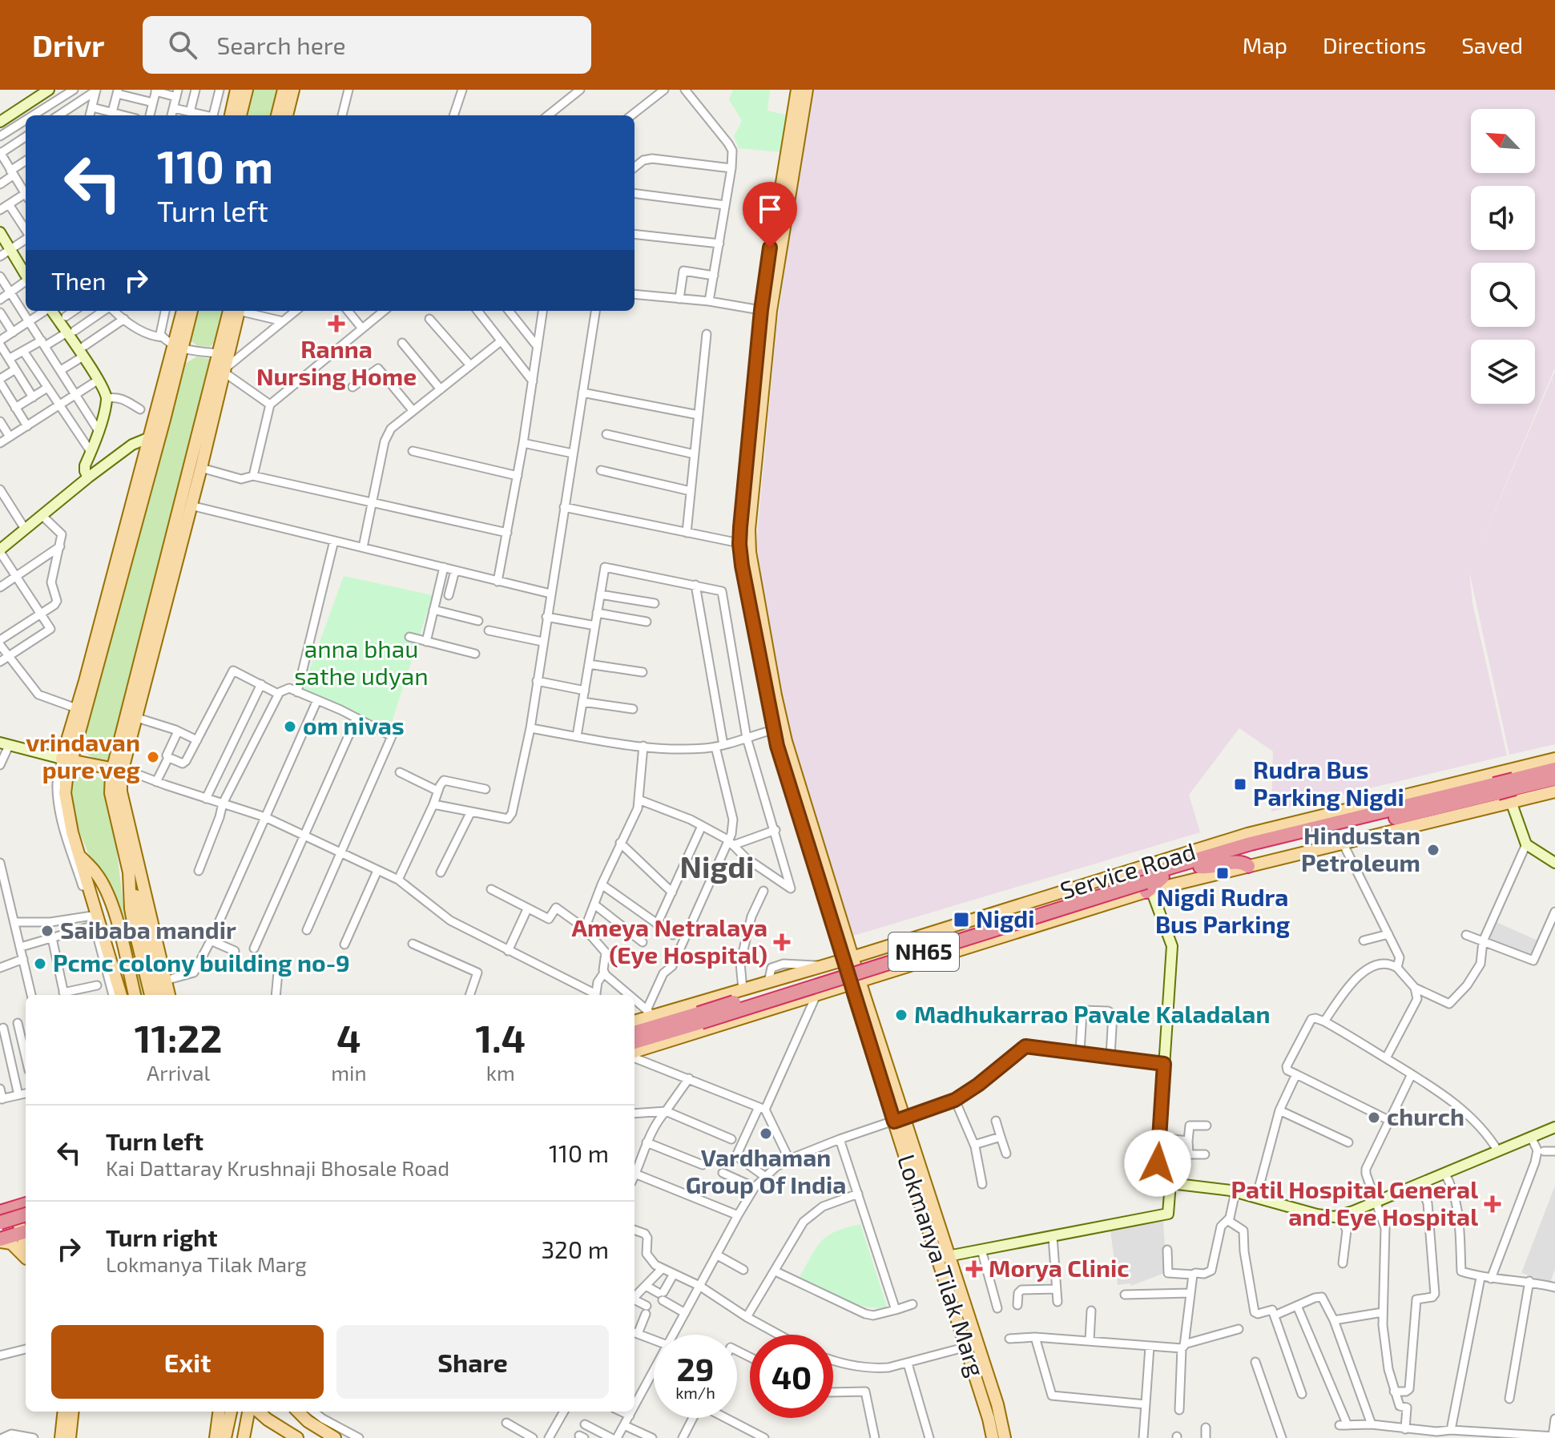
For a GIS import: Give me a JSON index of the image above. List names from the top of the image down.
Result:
{
  "streets": {
    "highway": ["NH65"],
    "main road": ["Service Road", "Lokmanya Tilak Marg"]
  },
  "crossings": [
    ["Service Road", "NH65"],
    ["Service Road", "Lokmanya Tilak Marg"]
  ],
  "districts": ["Nigdi"],
  "parks": ["anna bhau sathe udyan"],
  "places": {
    "health": [
      "Ranna Nursing Home",
      "Ameya Netralaya (Eye Hospital)",
      "Patil Hospital General and Eye Hospital",
      "Morya Clinic"
    ],
    "other": [
      "om nivas",
      "vrindavan pure veg",
      "Hindustan Petroleum",
      "Saibaba mandir",
      "Pcmc colony building no-9",
      "Madhukarrao Pavale Kaladalan",
      "church",
      "Vardhaman Group Of India"
    ],
    "transit": ["Rudra Bus Parking Nigdi", "Nigdi Rudra Bus Parking", "Nigdi"]
  },
  "north": "top left",
  "page": {
    "header": "Drivr",
    "search": "Search here",
    "nav": ["Map", "Directions", "Saved"],
    "turn": ["110 m", "Turn left"],
    "then": "Then",
    "eta": [
      "11:22",
      "Arrival",
      "4",
      "min",
      "1.4",
      "km"
    ],
    "list": [
      {
        "name": "Turn left",
        "note": "Kai Dattaray Krushnaji Bhosale Road",
        "value": "110 m"
      },
      {
        "name": "Turn right",
        "note": "Lokmanya Tilak Marg",
        "value": "320 m"
      }
    ],
    "buttons": ["Exit", "Share"],
    "speed": "29 km/h",
    "limit": "40"
  }
}
